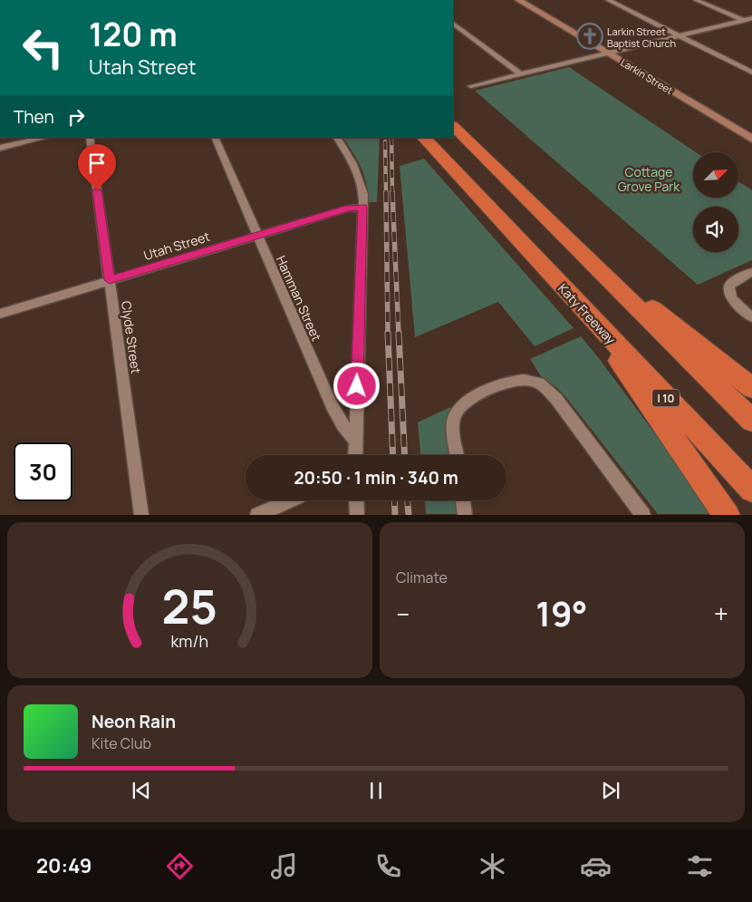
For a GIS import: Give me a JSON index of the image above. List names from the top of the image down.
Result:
{
  "streets": {
    "highway": ["Katy Freeway", "I 10"],
    "street": [
      "Larkin Street",
      "Utah Street",
      "Hamman Street",
      "Clyde Street"
    ]
  },
  "crossings": [
    ["Utah Street", "Hamman Street"],
    ["Utah Street", "Clyde Street"]
  ],
  "parks": ["Cottage Grove Park"],
  "places": {
    "church": ["Larkin Street Baptist Church"]
  },
  "north": "top right",
  "page": {
    "turn": ["120 m", "Utah Street"],
    "then": "Then",
    "limit": "30",
    "trip": "20:50 · 1 min · 340 m",
    "tile": "Climate",
    "heat": ["−", "19°", "+"],
    "song": ["Neon Rain", "Kite Club"],
    "tabs": "20:49",
    "gauge": ["25", "km/h"]
  }
}
